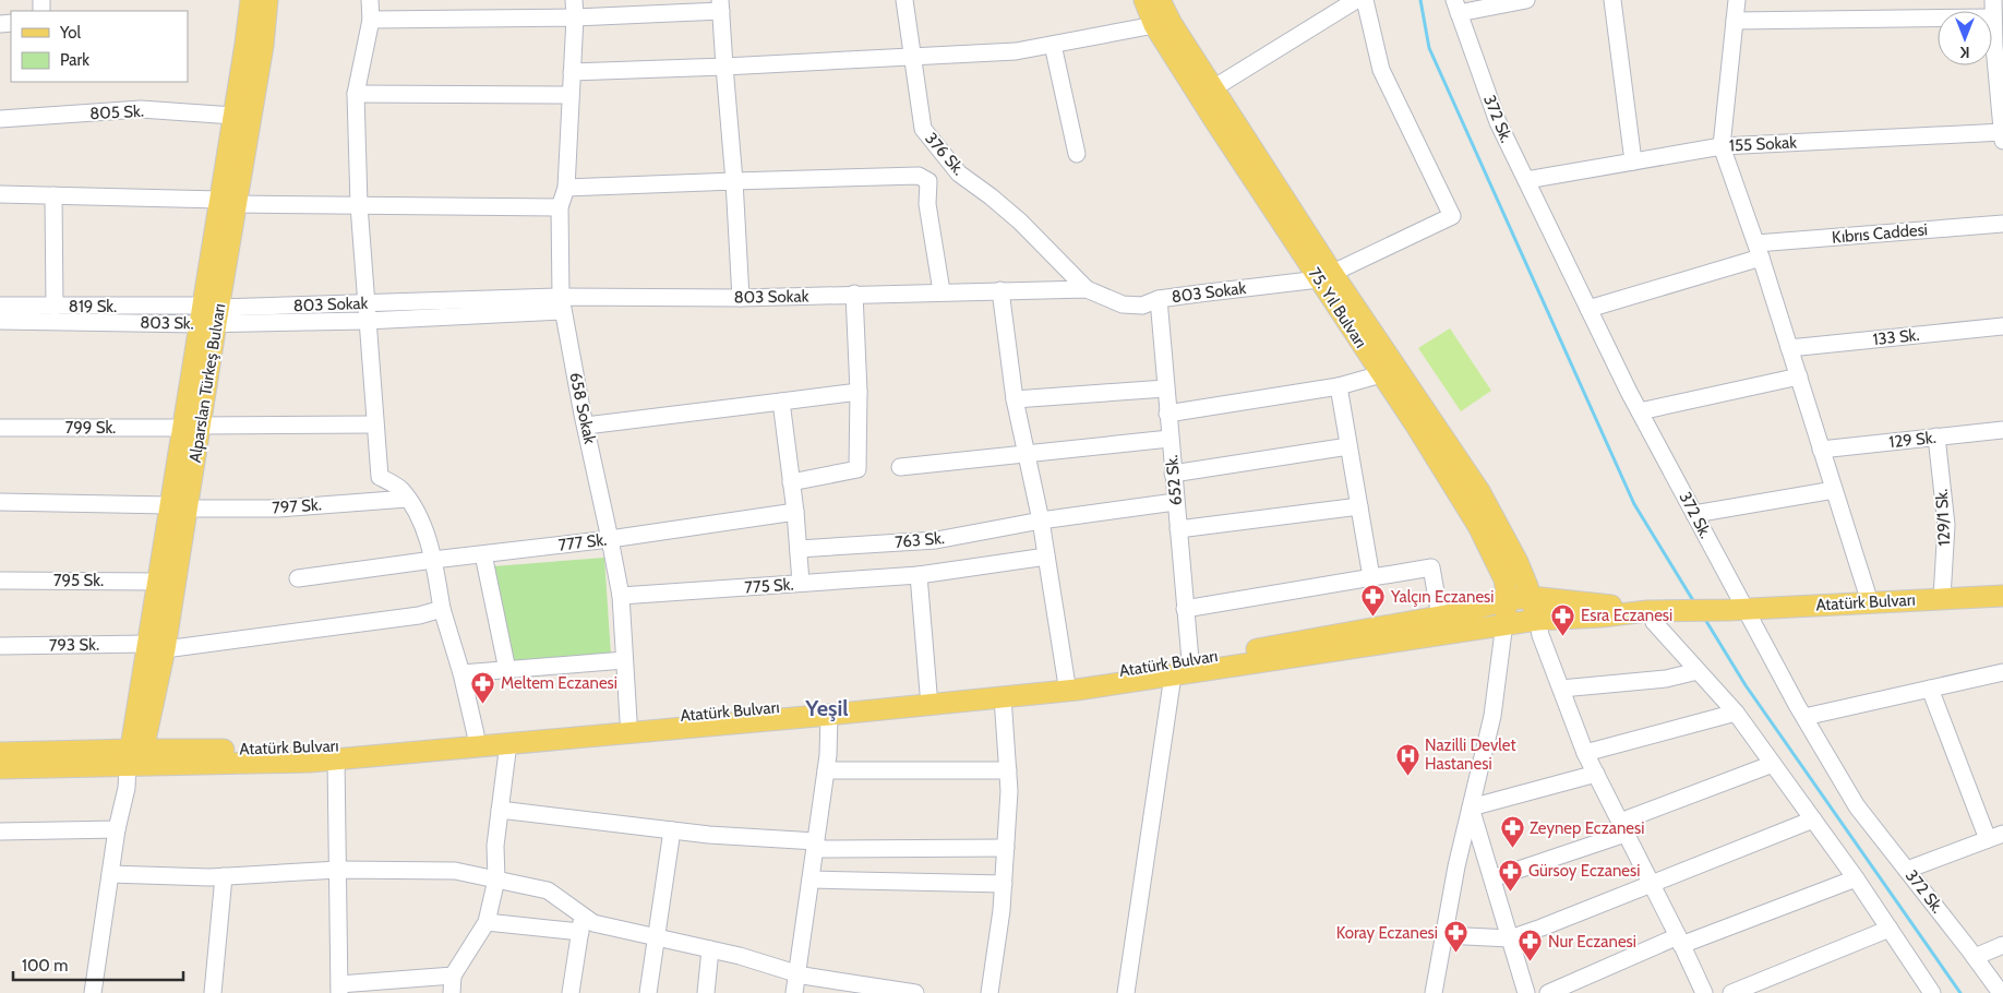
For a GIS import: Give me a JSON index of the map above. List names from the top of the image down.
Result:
{
  "streets": {
    "main road": ["75. Yıl Bulvarı", "Alparslan Türkeş Bulvarı", "Atatürk Bulvarı"],
    "street": [
      "805 Sk.",
      "372 Sk.",
      "155 Sokak",
      "376 Sk.",
      "Kıbrıs Caddesi",
      "803 Sokak",
      "819 Sk.",
      "803 Sk.",
      "133 Sk.",
      "658 Sokak",
      "799 Sk.",
      "129 Sk.",
      "652 Sk.",
      "797 Sk.",
      "129/1 Sk.",
      "763 Sk.",
      "777 Sk.",
      "795 Sk.",
      "775 Sk.",
      "793 Sk."
    ]
  },
  "crossings": [
    ["805 Sk.", "Alparslan Türkeş Bulvarı"],
    ["372 Sk.", "155 Sokak"],
    ["372 Sk.", "Kıbrıs Caddesi"],
    ["372 Sk.", "Atatürk Bulvarı"],
    ["376 Sk.", "803 Sokak"],
    ["803 Sokak", "819 Sk."],
    ["803 Sokak", "75. Yıl Bulvarı"],
    ["803 Sokak", "803 Sk."],
    ["803 Sokak", "Alparslan Türkeş Bulvarı"],
    ["803 Sokak", "658 Sokak"],
    ["803 Sokak", "652 Sk."],
    ["819 Sk.", "803 Sk."],
    ["819 Sk.", "Alparslan Türkeş Bulvarı"],
    ["75. Yıl Bulvarı", "Atatürk Bulvarı"],
    ["803 Sk.", "Alparslan Türkeş Bulvarı"],
    ["803 Sk.", "658 Sokak"],
    ["Alparslan Türkeş Bulvarı", "799 Sk."],
    ["Alparslan Türkeş Bulvarı", "797 Sk."],
    ["Alparslan Türkeş Bulvarı", "795 Sk."],
    ["Alparslan Türkeş Bulvarı", "Atatürk Bulvarı"],
    ["Alparslan Türkeş Bulvarı", "793 Sk."],
    ["658 Sokak", "777 Sk."],
    ["658 Sokak", "775 Sk."],
    ["658 Sokak", "Atatürk Bulvarı"],
    ["129 Sk.", "129/1 Sk."],
    ["652 Sk.", "763 Sk."],
    ["652 Sk.", "Atatürk Bulvarı"],
    ["129/1 Sk.", "Atatürk Bulvarı"]
  ],
  "districts": ["Yeşil"],
  "places": {
    "pharmacy": [
      "Yalçın Eczanesi",
      "Esra Eczanesi",
      "Meltem Eczanesi",
      "Zeynep Eczanesi",
      "Gürsoy Eczanesi",
      "Koray Eczanesi",
      "Nur Eczanesi"
    ],
    "hospital": ["Nazilli Devlet Hastanesi"]
  },
  "legend": ["Yol", "Park"],
  "scale_bar": "100 m",
  "north": "bottom"
}
